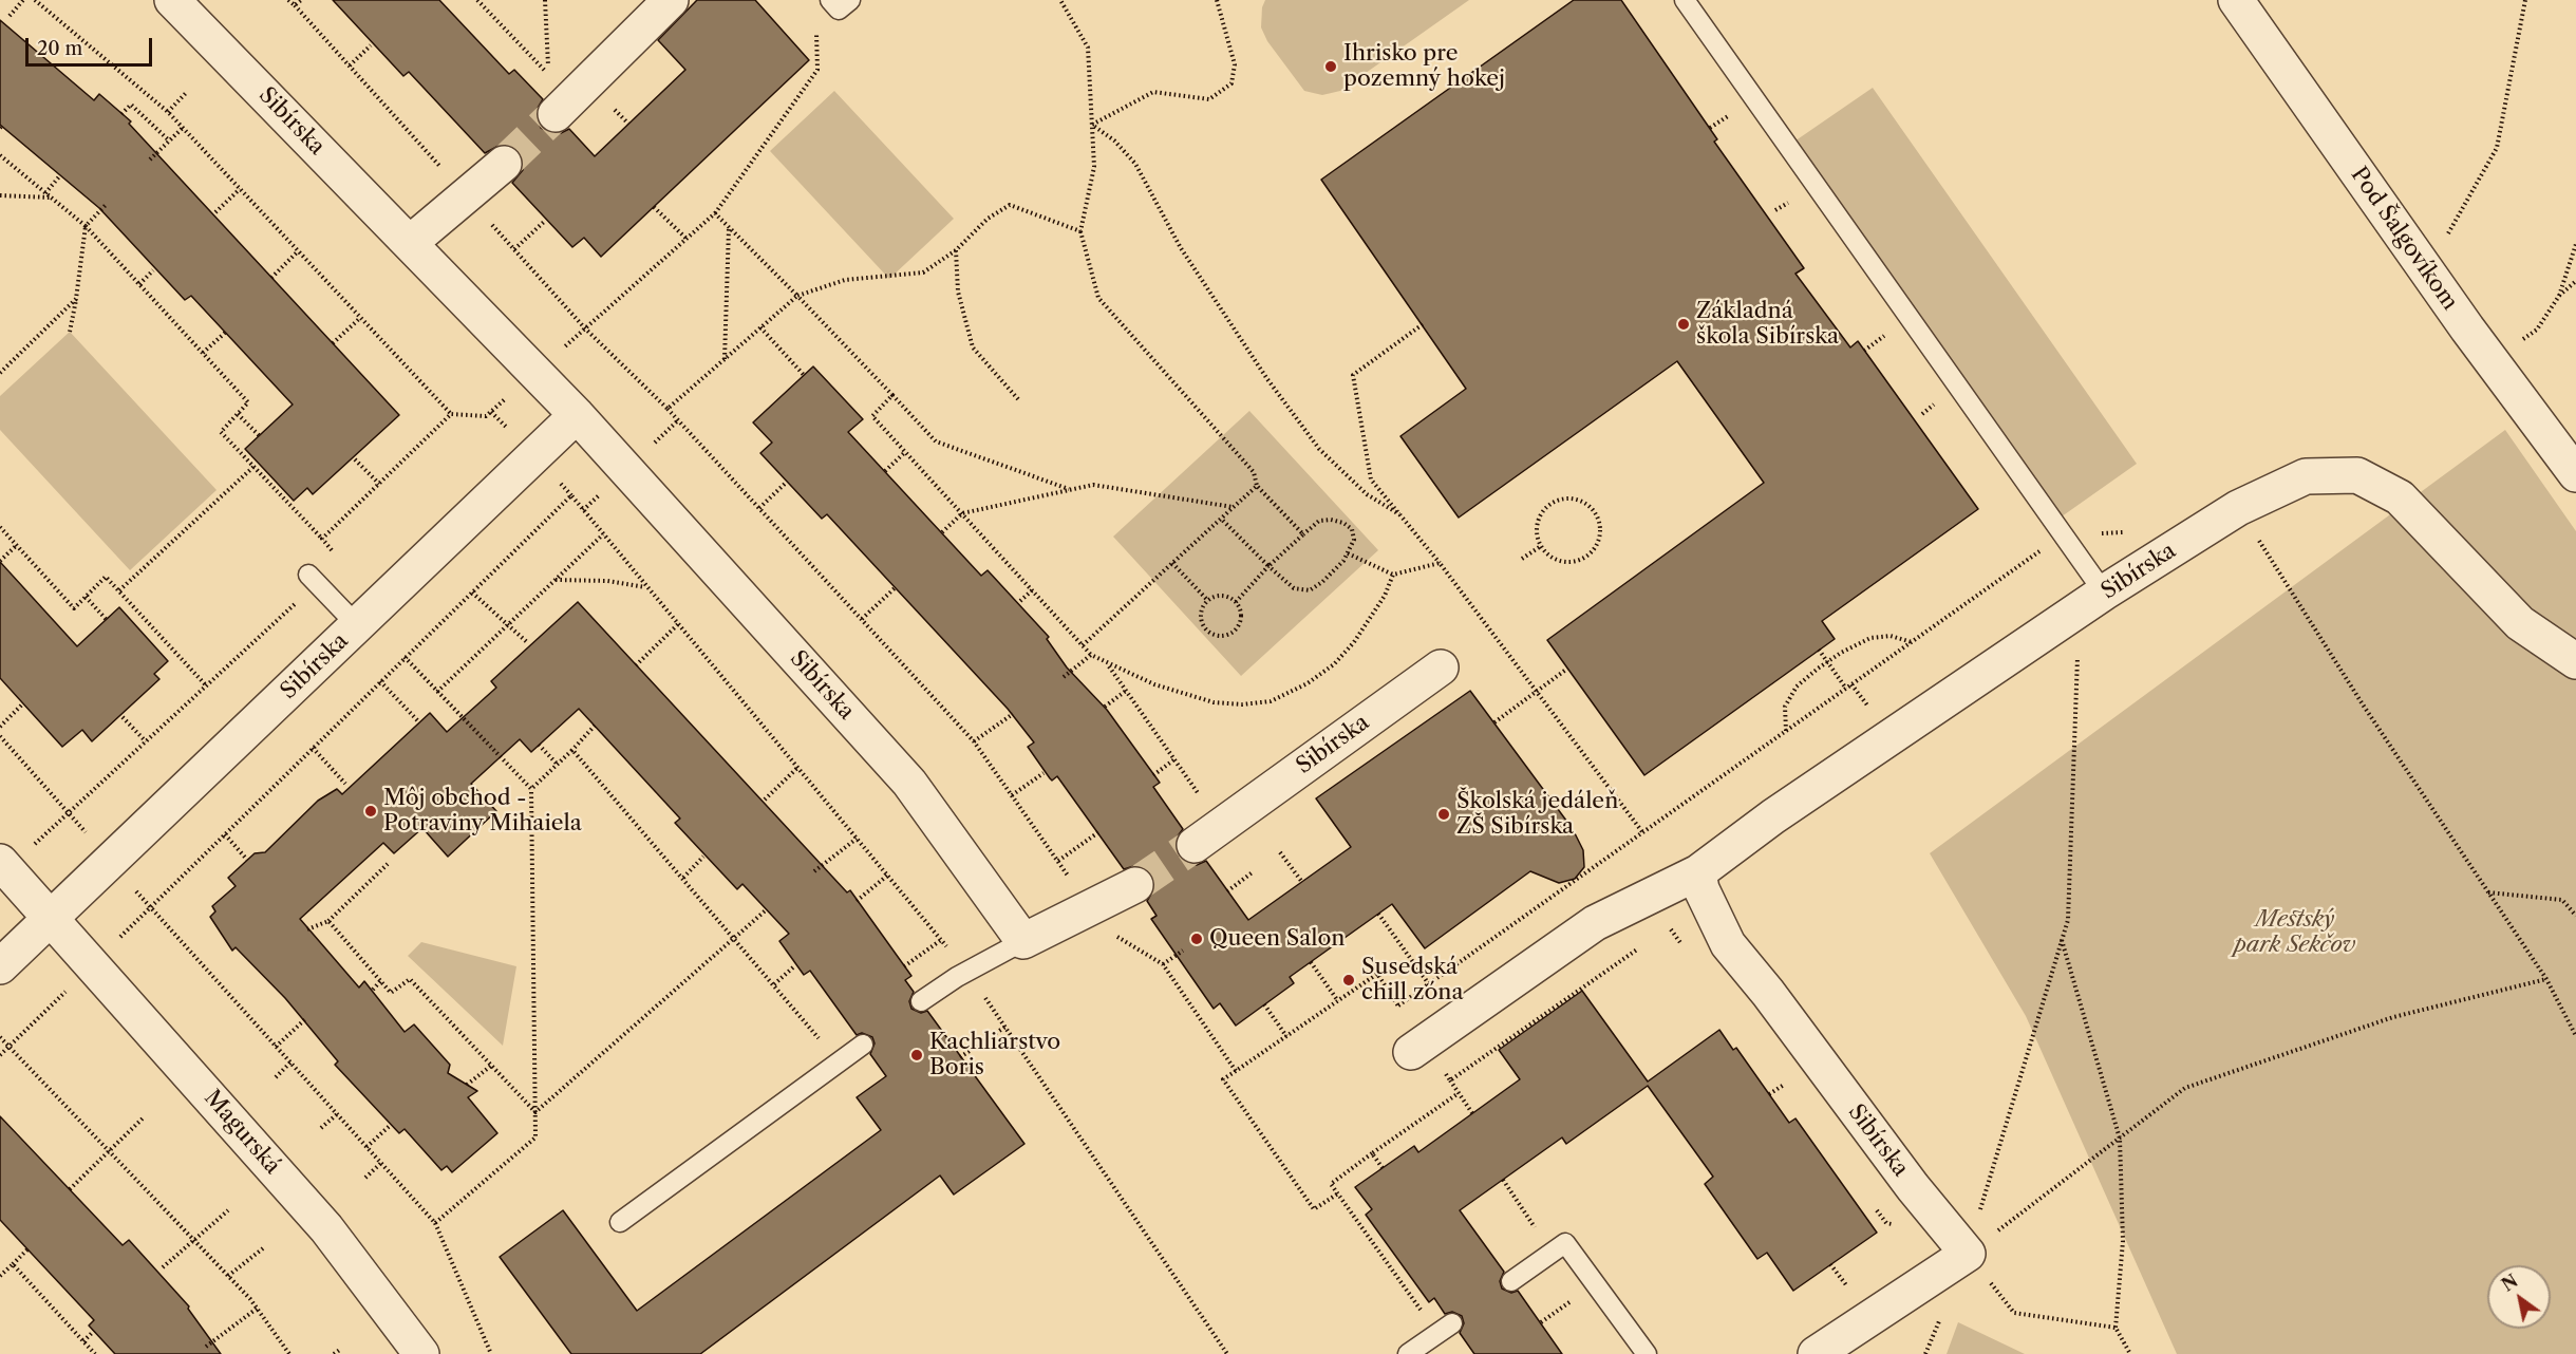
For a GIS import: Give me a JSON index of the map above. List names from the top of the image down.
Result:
{
  "streets": {
    "street": ["Sibírska", "Pod Šalgovíkom", "Magurská"]
  },
  "crossings": [
    ["Sibírska", "Magurská"]
  ],
  "parks": ["Mestský park Sekčov"],
  "places": [
    "Ihrisko pre pozemný hokej",
    "Základná škola Sibírska",
    "Môj obchod - Potraviny Mihaiela",
    "Školská jedáleň ZŠ Sibírska",
    "Queen Salon",
    "Susedská chill zóna",
    "Kachliarstvo Boris"
  ],
  "scale_bar": "20 m",
  "north": "top left"
}
